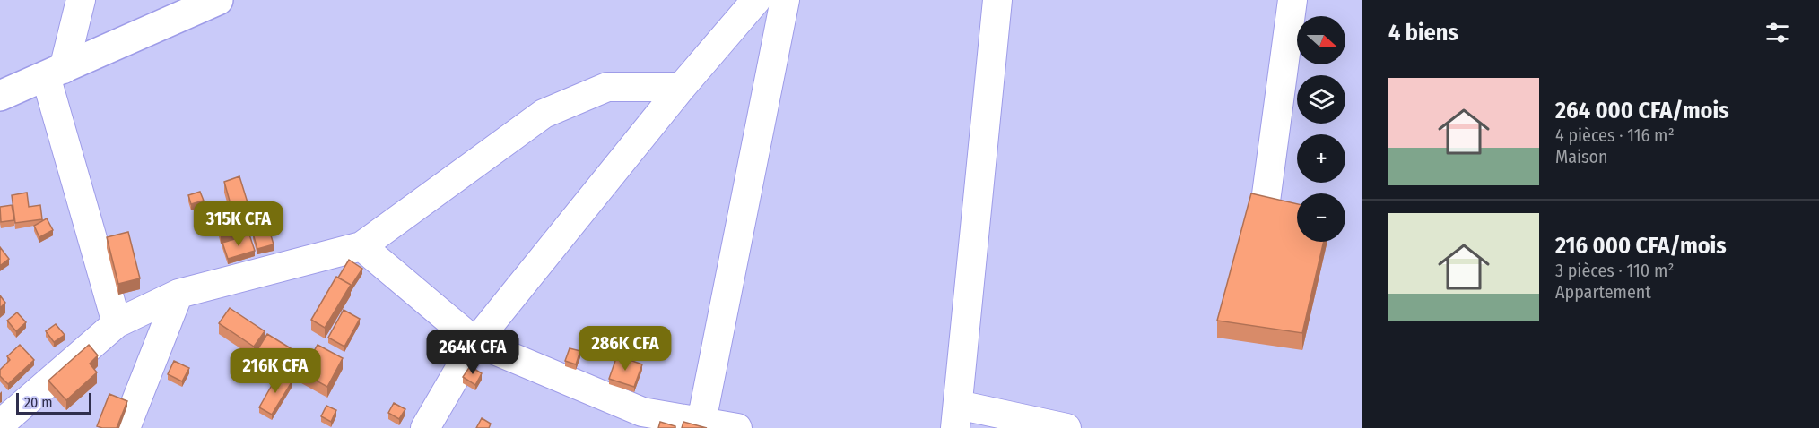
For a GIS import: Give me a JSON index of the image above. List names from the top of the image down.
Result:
{
  "scale_bar": "20 m",
  "north": "right",
  "page": {
    "heading": "4 biens",
    "map_buttons": ["+", "−"],
    "list": [
      {
        "name": "264 000 CFA/mois",
        "note": "4 pièces · 116 m² · Maison"
      },
      {
        "name": "216 000 CFA/mois",
        "note": "3 pièces · 110 m² · Appartement"
      }
    ],
    "price": [
      "315K CFA",
      "286K CFA",
      "264K CFA",
      "216K CFA"
    ],
    "scale": "20 m"
  }
}
